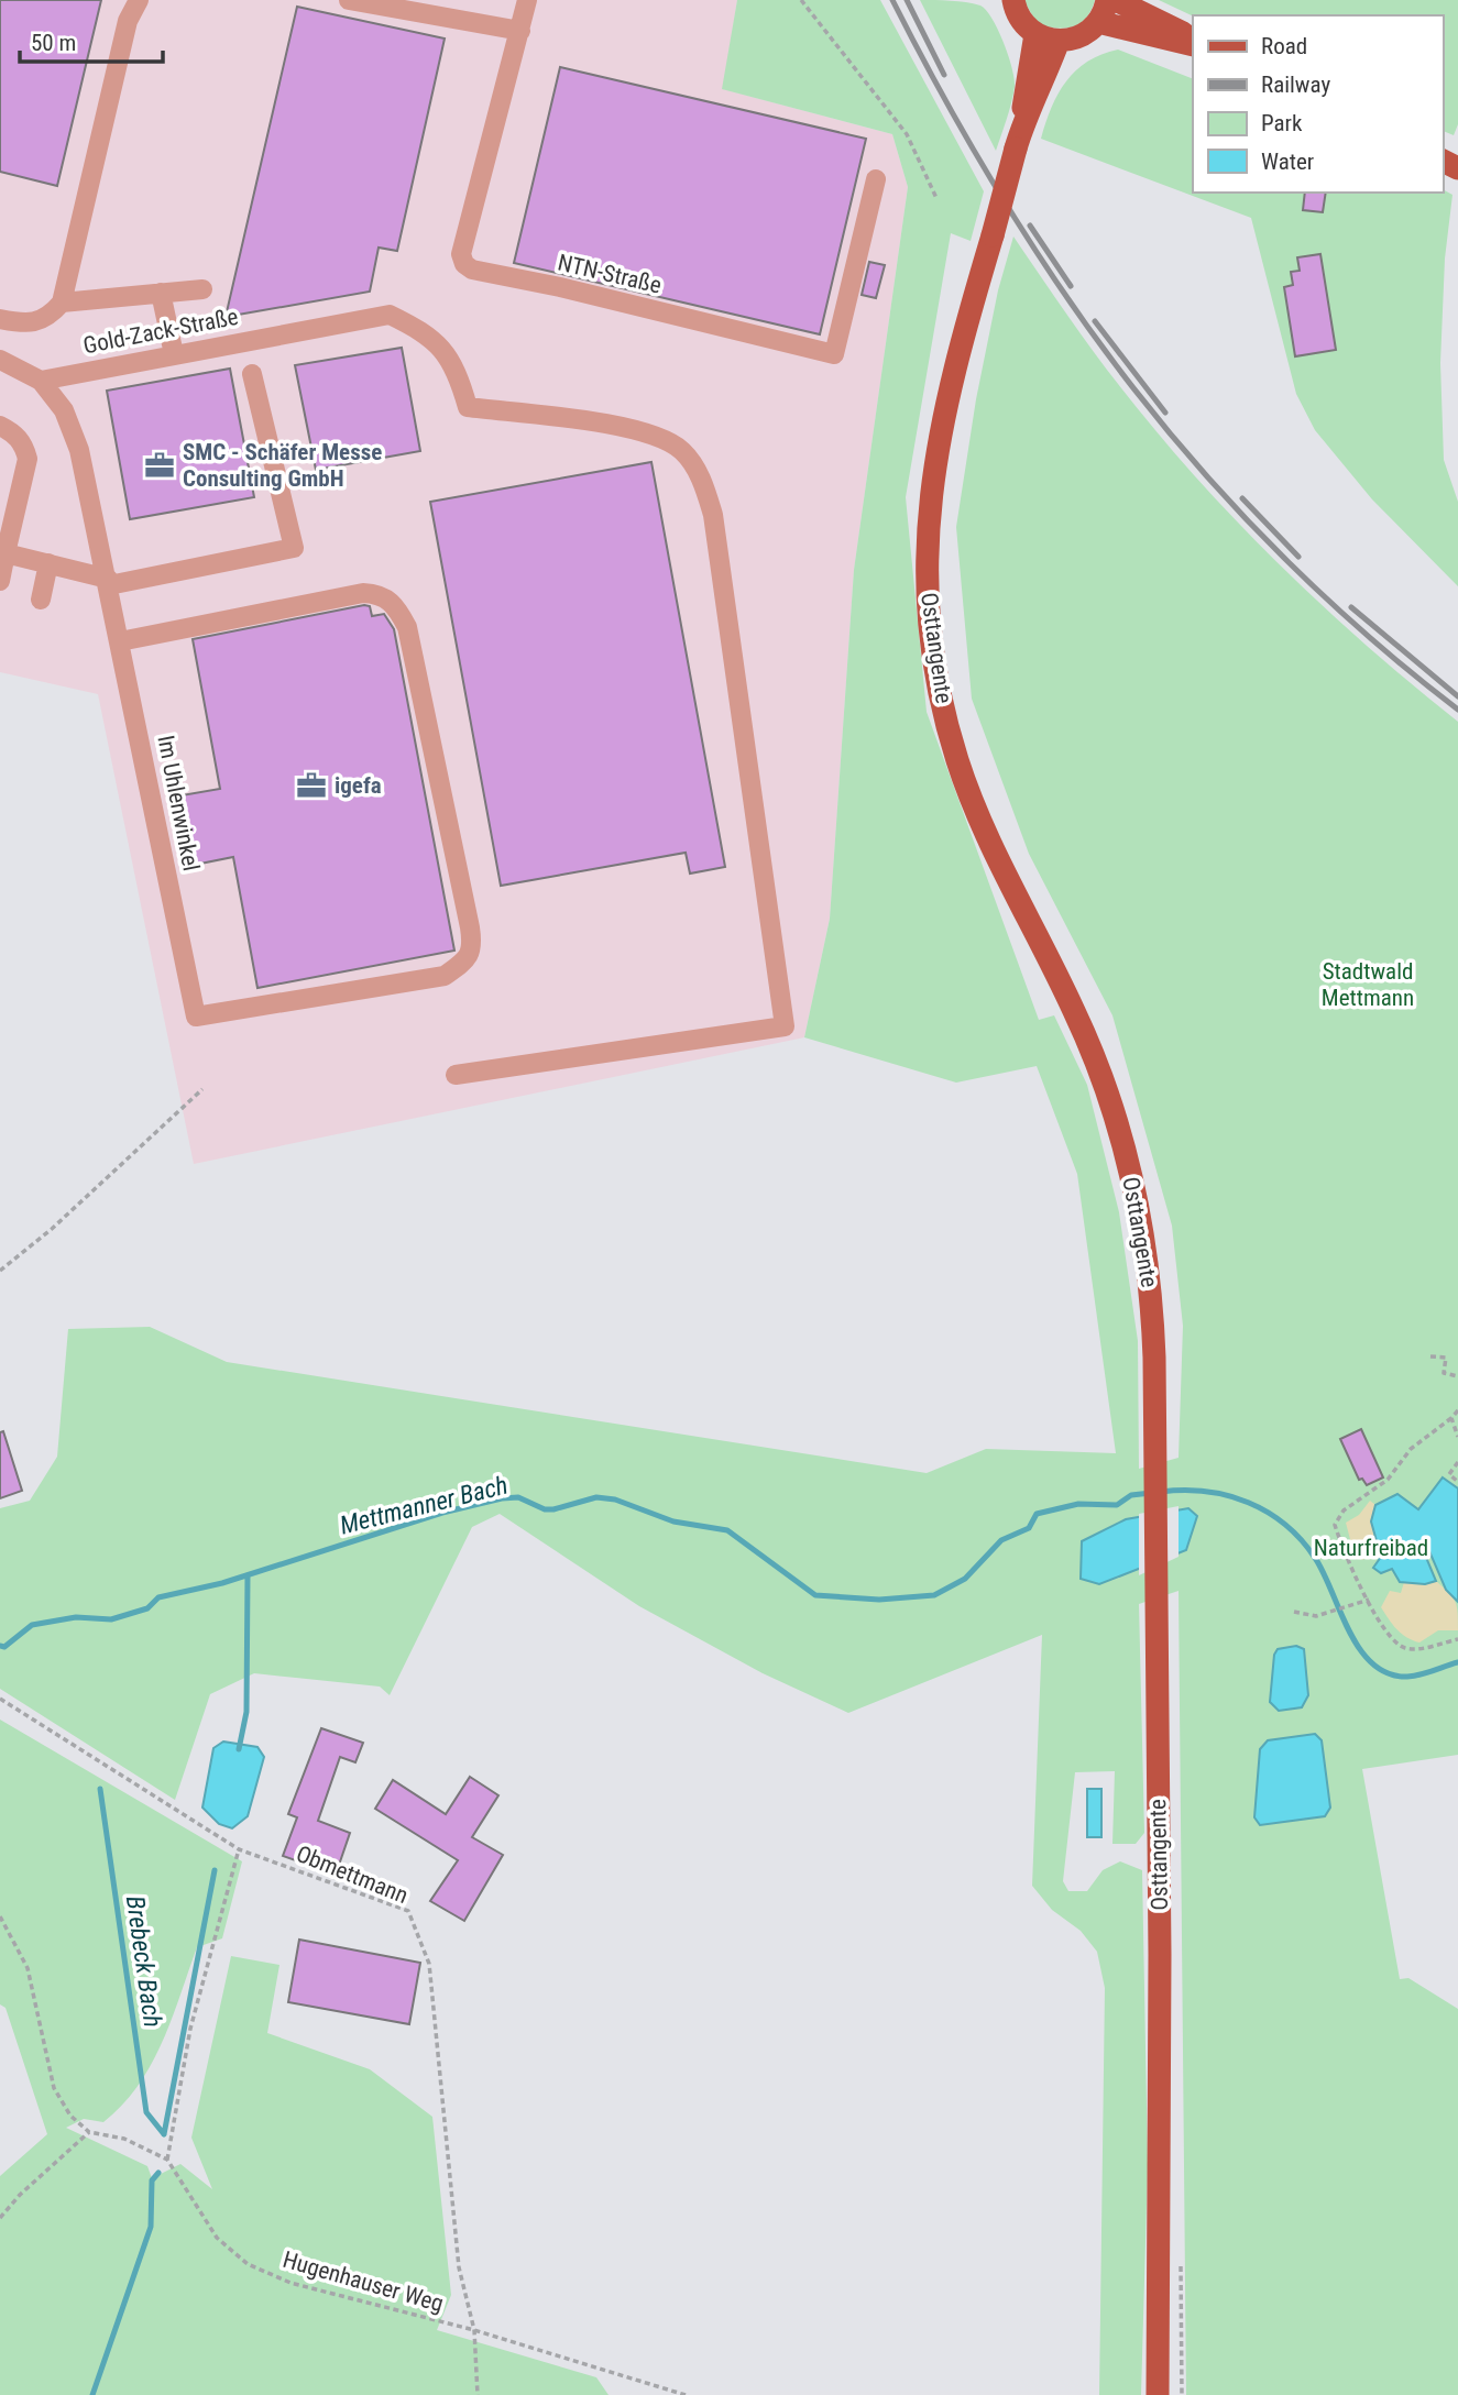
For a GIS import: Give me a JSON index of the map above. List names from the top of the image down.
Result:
{
  "streets": {
    "main road": ["Osttangente"],
    "street": ["NTN-Straße", "Gold-Zack-Straße", "Im Uhlenwinkel"],
    "path": ["Obmettmann", "Hugenhauser Weg"]
  },
  "crossings": [
    ["Obmettmann", "Hugenhauser Weg"]
  ],
  "water": ["Mettmanner Bach", "Brebeck Bach"],
  "parks": ["Stadtwald Mettmann", "Naturfreibad"],
  "places": {
    "office": ["SMC - Schäfer Messe Consulting GmbH", "igefa"]
  },
  "legend": [
    "Road",
    "Railway",
    "Park",
    "Water"
  ],
  "scale_bar": "50 m"
}
